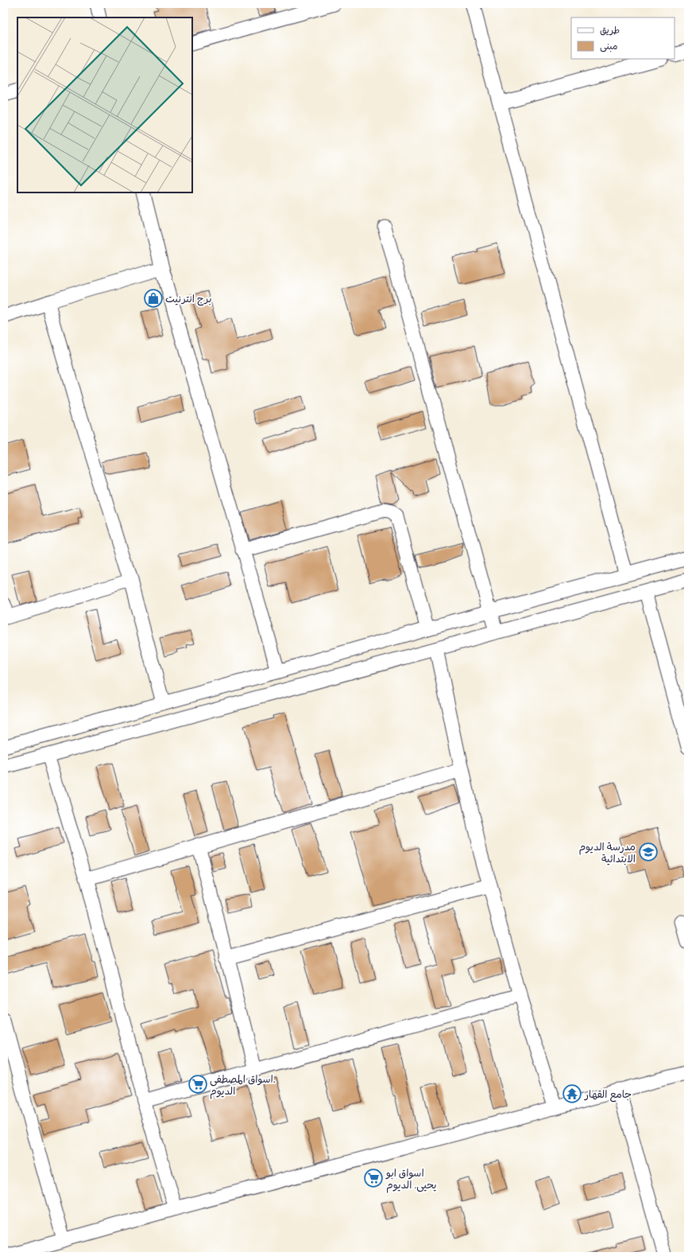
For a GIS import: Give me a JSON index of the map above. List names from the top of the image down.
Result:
{
  "places": {
    "shop": ["برج انترنيت"],
    "school or university": ["مدرسة الديوم الابتدائية"],
    "supermarket": ["اسواق المصطفى. الديوم", "اسواق ابو يحيى. الديوم"],
    "temple": ["جامع القهار"]
  },
  "legend": ["طريق", "مبنى"]
}
